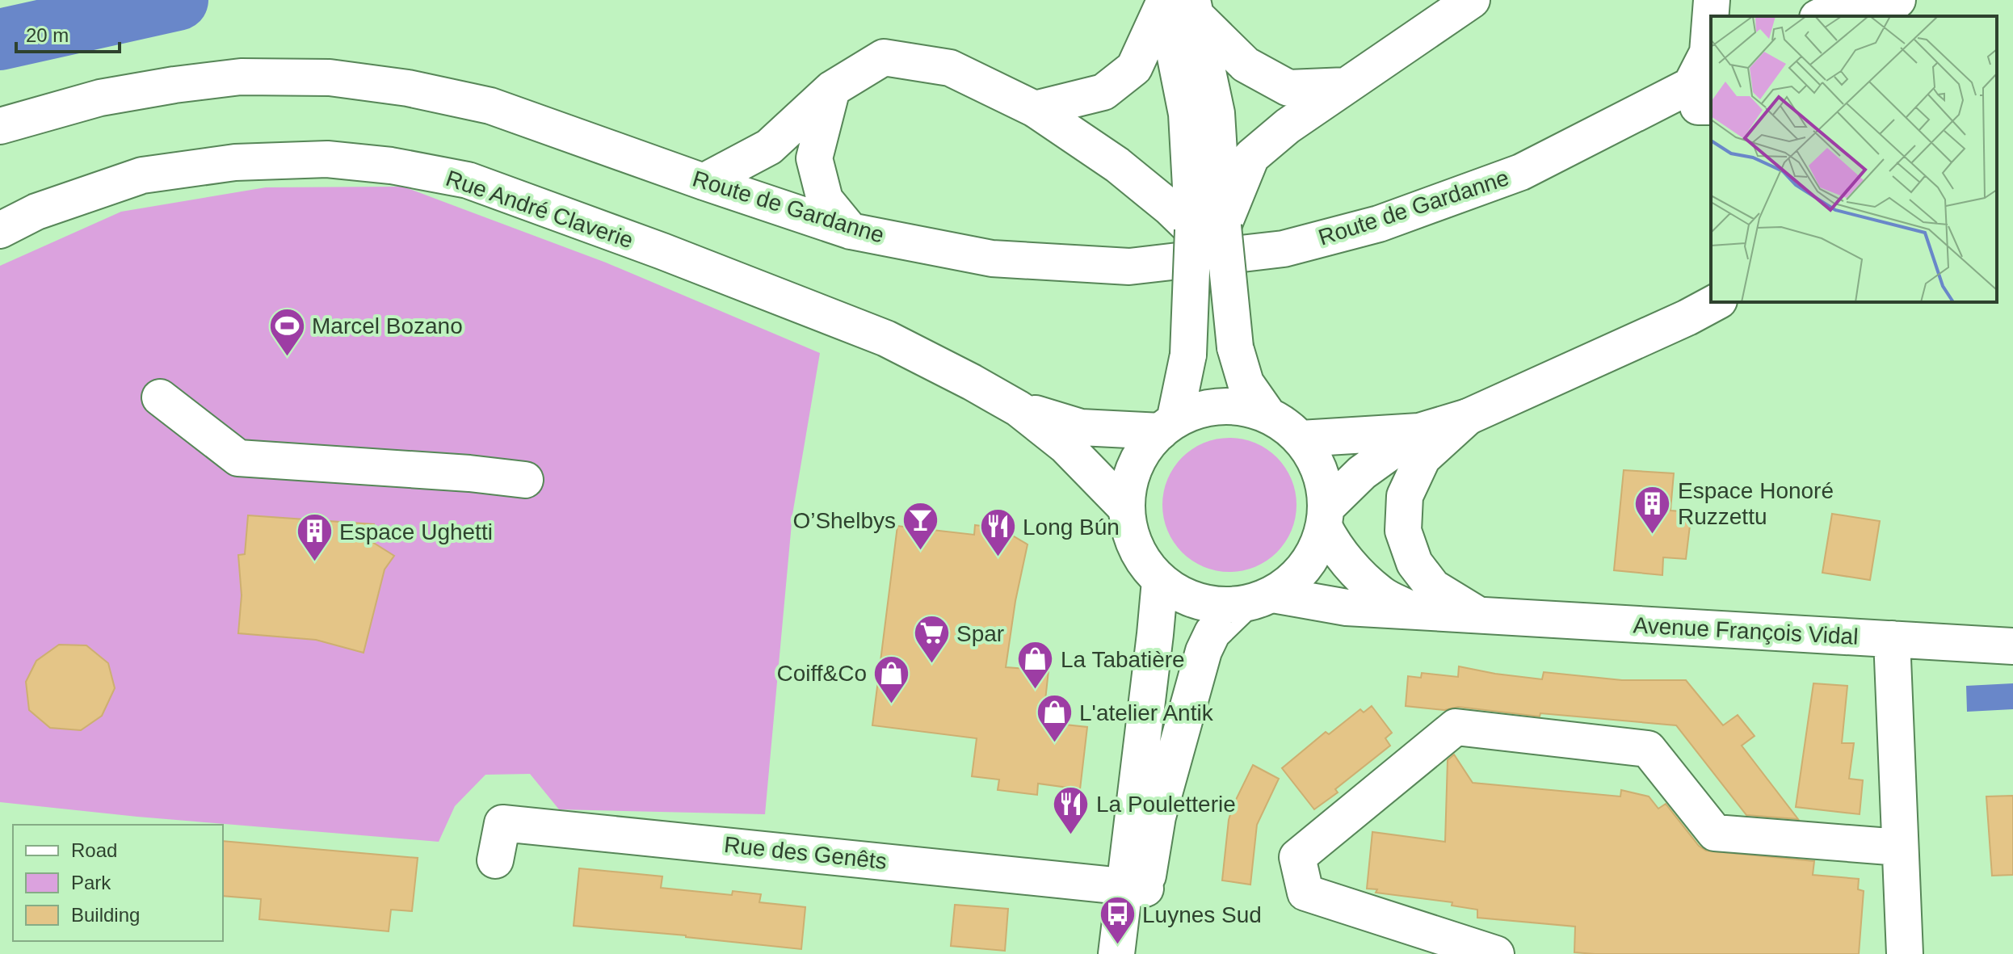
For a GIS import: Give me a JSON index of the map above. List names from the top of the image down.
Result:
{
  "streets": {
    "main road": [
      "Route de Gardanne",
      "Rue André Claverie",
      "Avenue François Vidal",
      "Rue des Genêts"
    ]
  },
  "crossings": [
    ["Rue André Claverie", "Avenue François Vidal"]
  ],
  "places": {
    "sports": ["Marcel Bozano"],
    "building": ["Espace Honoré Ruzzettu", "Espace Ughetti"],
    "bar": ["O’Shelbys"],
    "restaurant": ["Long Bún", "La Pouletterie"],
    "supermarket": ["Spar"],
    "shop": ["La Tabatière", "Coiff&Co", "L'atelier Antik"],
    "bus stop": ["Luynes Sud"]
  },
  "legend": ["Road", "Park", "Building"],
  "scale_bar": "20 m"
}
